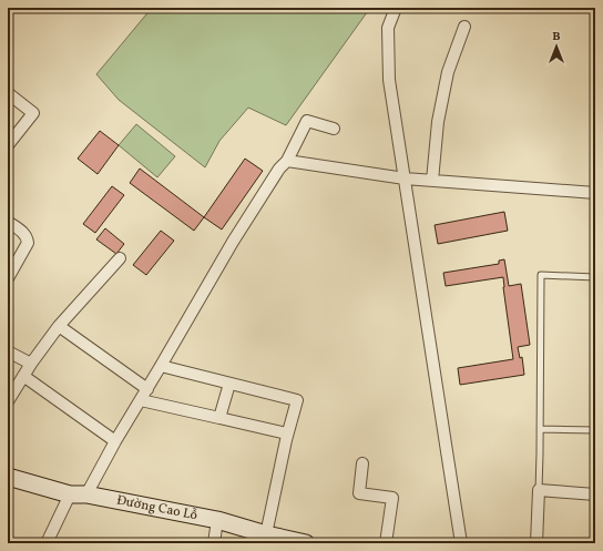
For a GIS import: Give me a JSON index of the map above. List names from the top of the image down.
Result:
{
  "streets": {
    "main road": ["Đường Cao Lỗ"]
  },
  "north": "top"
}
